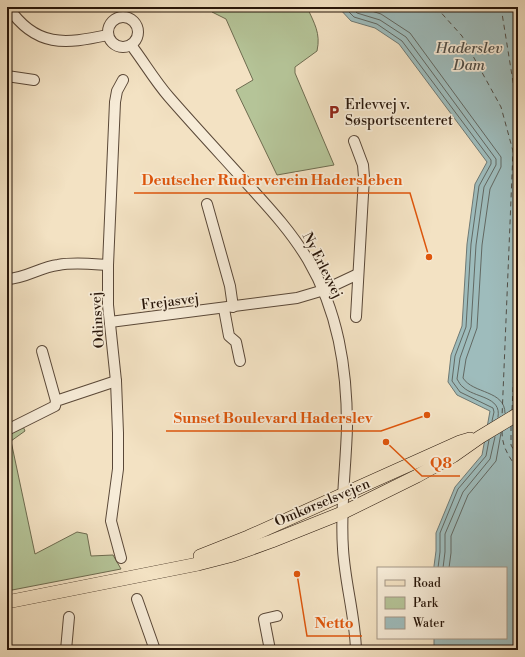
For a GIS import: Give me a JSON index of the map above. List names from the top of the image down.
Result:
{
  "streets": {
    "main road": ["Omkørselsvejen"],
    "street": ["Ny Erlevvej", "Frejasvej", "Odinsvej"]
  },
  "crossings": [
    ["Ny Erlevvej", "Frejasvej"],
    ["Ny Erlevvej", "Omkørselsvejen"],
    ["Frejasvej", "Odinsvej"]
  ],
  "water": ["Haderslev Dam"],
  "places": {
    "parking": ["Erlevvej v. Søsportscenteret"],
    "other": [
      "Deutscher Ruderverein Hadersleben",
      "Sunset Boulevard Haderslev",
      "Q8",
      "Netto"
    ]
  },
  "legend": ["Road", "Park", "Water"]
}
